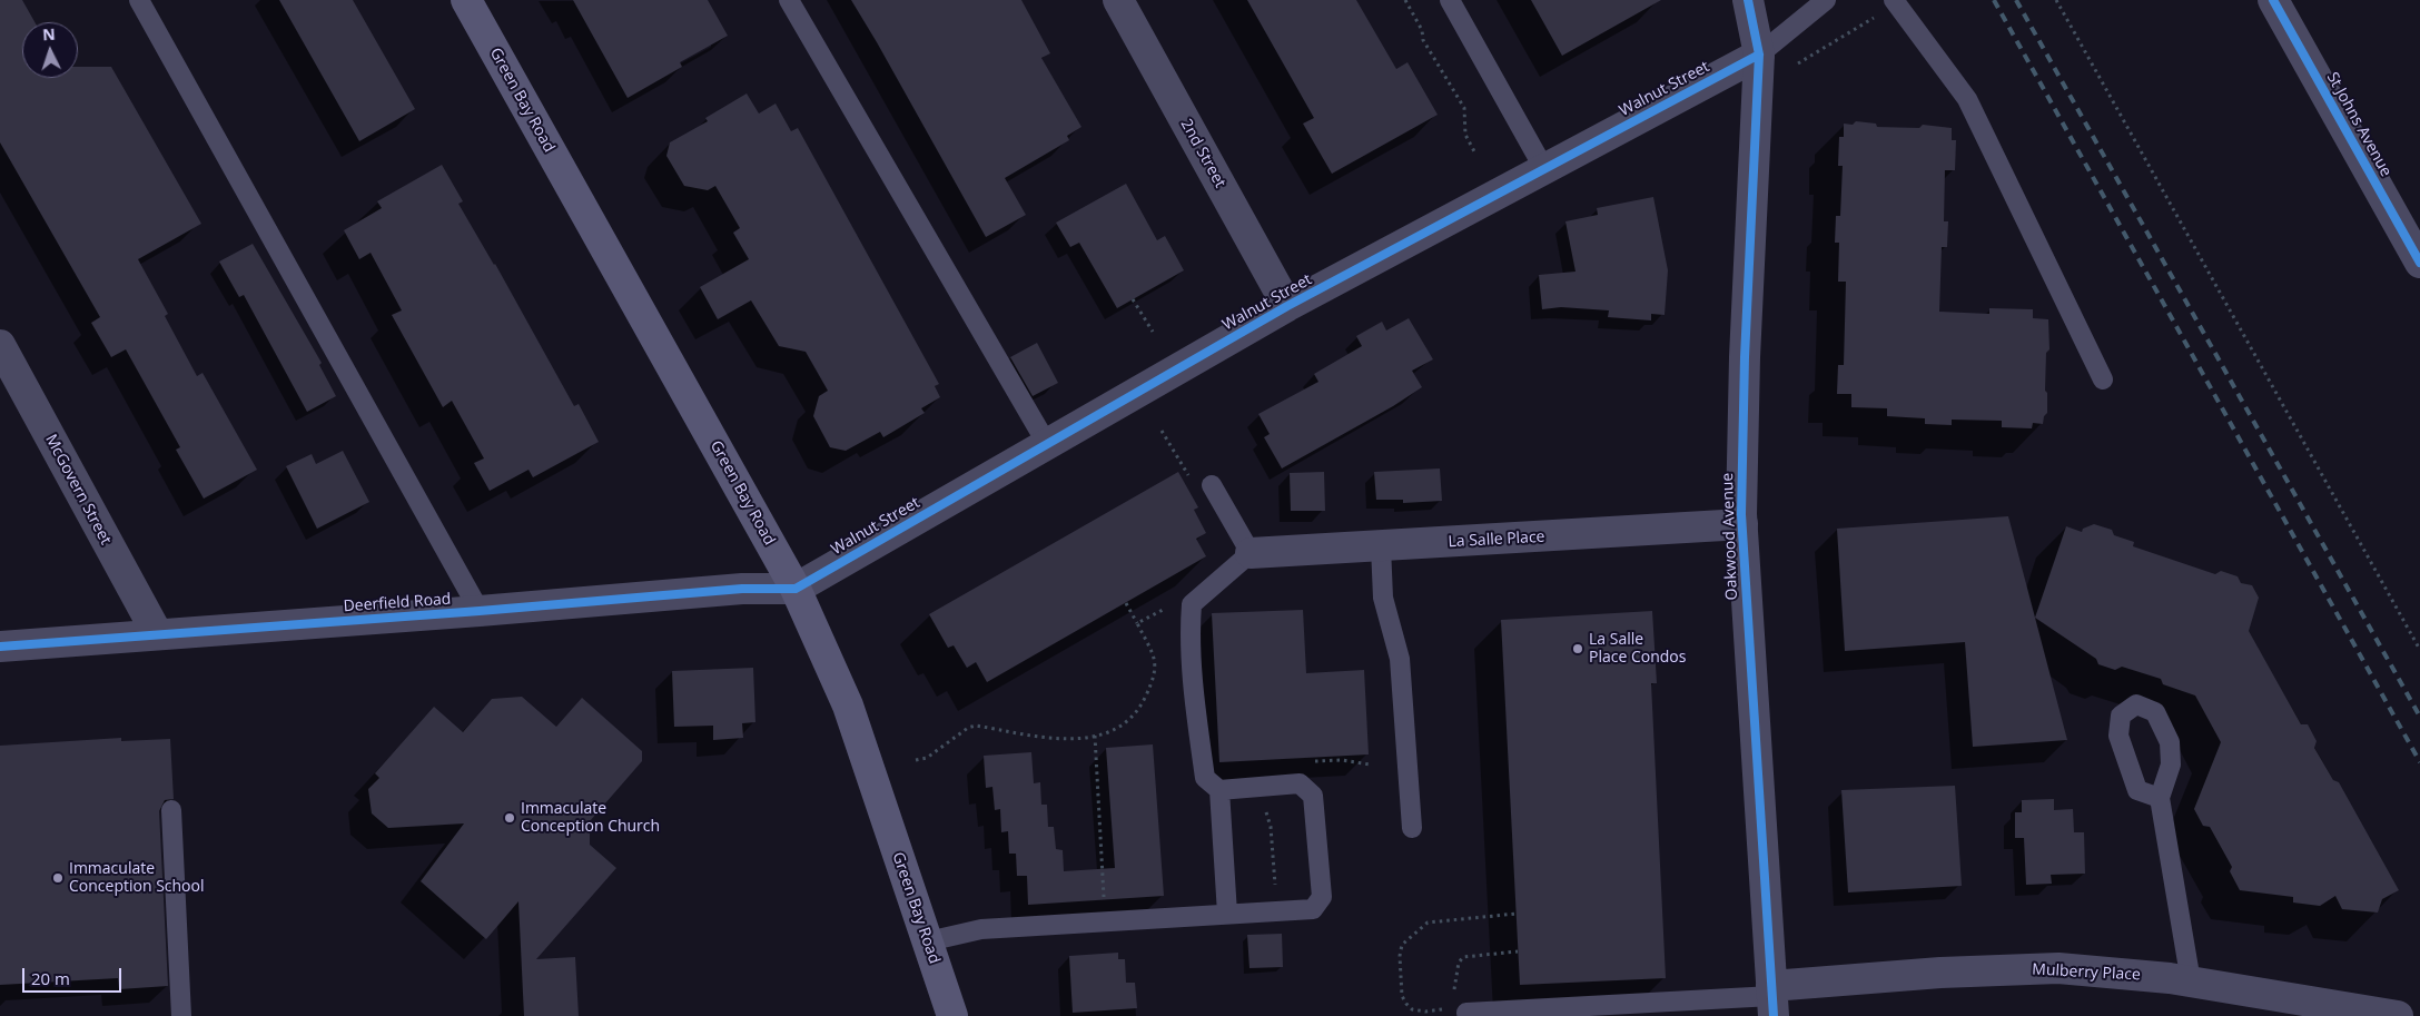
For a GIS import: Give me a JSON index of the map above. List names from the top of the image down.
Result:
{
  "streets": {
    "main road": ["Green Bay Road"],
    "street": [
      "Walnut Street",
      "St Johns Avenue",
      "2nd Street",
      "McGovern Street",
      "Oakwood Avenue",
      "La Salle Place",
      "Deerfield Road",
      "Mulberry Place"
    ]
  },
  "crossings": [
    ["Walnut Street", "Green Bay Road"],
    ["Walnut Street", "2nd Street"],
    ["Walnut Street", "Oakwood Avenue"],
    ["Walnut Street", "Deerfield Road"],
    ["Green Bay Road", "Deerfield Road"],
    ["McGovern Street", "Deerfield Road"],
    ["Oakwood Avenue", "La Salle Place"],
    ["Oakwood Avenue", "Mulberry Place"]
  ],
  "places": ["La Salle Place Condos", "Immaculate Conception Church", "Immaculate Conception School"],
  "scale_bar": "20 m",
  "north": "top"
}
